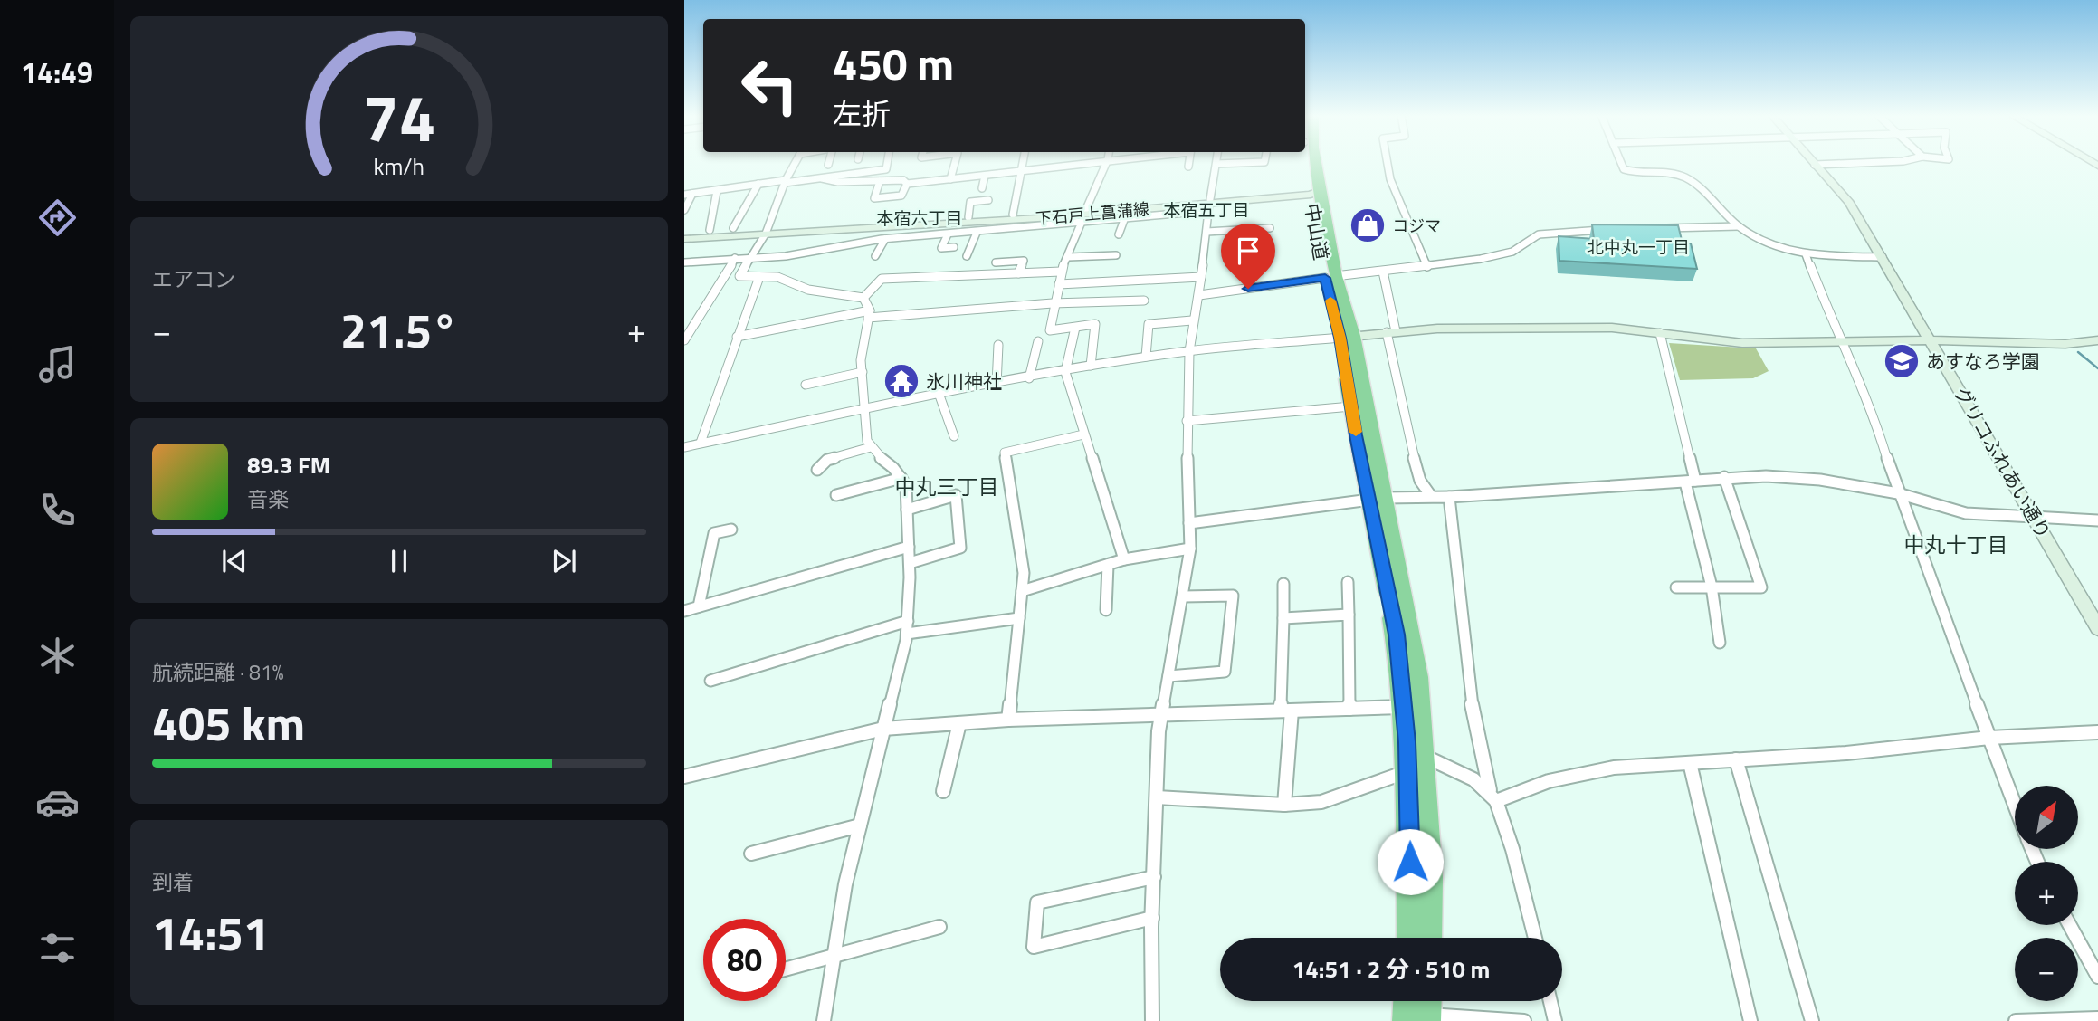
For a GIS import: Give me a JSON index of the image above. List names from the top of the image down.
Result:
{
  "streets": {
    "highway": ["中山道"],
    "street": ["下石戸上菖蒲線", "グリコふれあい通り"]
  },
  "crossings": [
    ["下石戸上菖蒲線", "中山道"]
  ],
  "districts": [
    "本宿五丁目",
    "本宿六丁目",
    "北中丸一丁目",
    "中丸三丁目",
    "中丸十丁目"
  ],
  "places": {
    "shop": ["コジマ"],
    "school or university": ["あすなろ学園"],
    "temple": ["氷川神社"]
  },
  "north": "top right",
  "page": {
    "tabs": "14:49",
    "turn": ["450 m", "左折"],
    "tile": [
      "エアコン",
      ["航続距離 · 81%", "405 km"],
      ["到着", "14:51"]
    ],
    "heat": ["−", "21.5°", "+"],
    "song": ["89.3 FM", "音楽"],
    "map_buttons": ["+", "−"],
    "limit": "80",
    "trip": "14:51 · 2 分 · 510 m",
    "gauge": ["74", "km/h"]
  }
}
